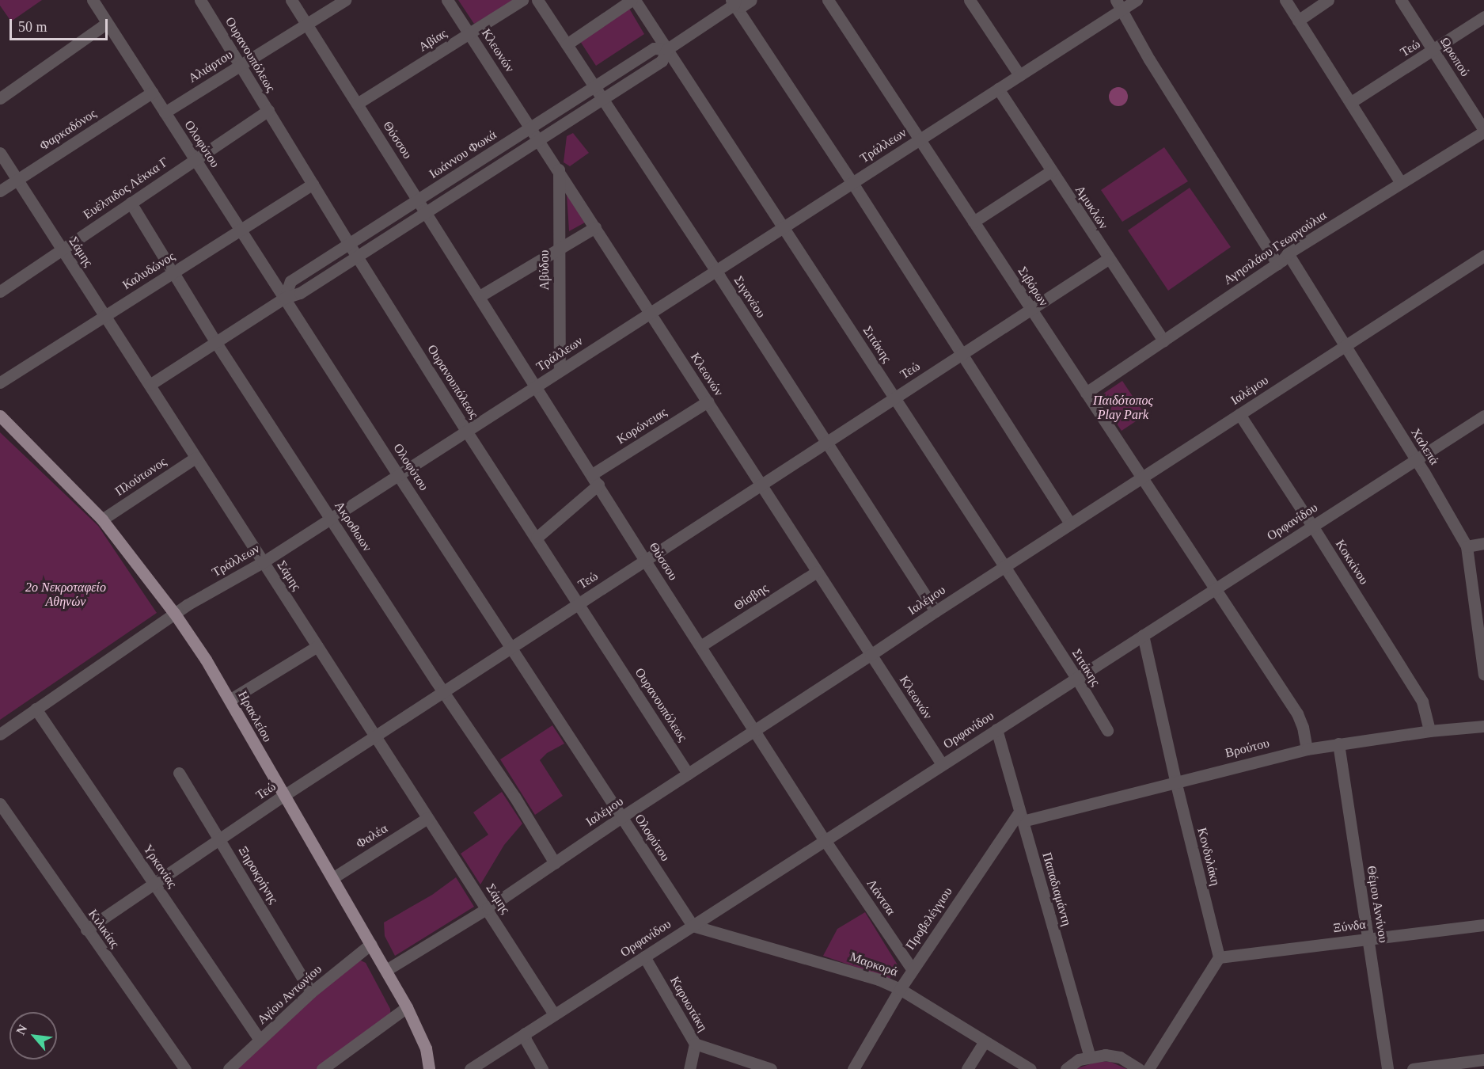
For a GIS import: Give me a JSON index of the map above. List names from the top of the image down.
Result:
{
  "streets": {
    "main road": ["Ηρακλείου"],
    "street": [
      "Αβίας",
      "Τεώ",
      "Κλεωνών",
      "Ουρανουπόλεως",
      "Ωρωπού",
      "Αλιάρτου",
      "Φαρκαδόνος",
      "Θύσσου",
      "Ολοφύτου",
      "Τράλλεων",
      "Ιωάννου Φωκά",
      "Ευέλπιδος Λέκκα Γ",
      "Αμυκλών",
      "Αγησιλάου Γεωργούλια",
      "Σάμης",
      "Αβύδου",
      "Καλυδώνος",
      "Σιβόρων",
      "Σιγανέου",
      "Σιτάκης",
      "Ιαλέμου",
      "Κορώνειας",
      "Χαλεπά",
      "Πλούτωνος",
      "Ορφανίδου",
      "Ακροθωων",
      "Κοκκίνου",
      "Θίσβης",
      "Βρούτου",
      "Φαλέα",
      "Κονδυλάκη",
      "Υρκανίας",
      "Ξηροκρήνης",
      "Παπαδιαμάντη",
      "Λάντσα",
      "Θέμου Αννίνου",
      "Προβελέγγιου",
      "Ξύνδα",
      "Κιλικίας",
      "Μαρκορά",
      "Αγίου Αντωνίου",
      "Καρυωτάκη"
    ]
  },
  "crossings": [
    ["Αβίας", "Κλεωνών"],
    ["Αβίας", "Θύσσου"],
    ["Τεώ", "Κλεωνών"],
    ["Τεώ", "Ουρανουπόλεως"],
    ["Τεώ", "Ωρωπού"],
    ["Τεώ", "Θύσσου"],
    ["Τεώ", "Ολοφύτου"],
    ["Τεώ", "Αμυκλών"],
    ["Τεώ", "Σάμης"],
    ["Τεώ", "Σιβόρων"],
    ["Τεώ", "Σιγανέου"],
    ["Τεώ", "Σιτάκης"],
    ["Τεώ", "Ακροθωων"],
    ["Τεώ", "Ηρακλείου"],
    ["Τεώ", "Υρκανίας"],
    ["Τεώ", "Ξηροκρήνης"],
    ["Τεώ", "Κιλικίας"],
    ["Κλεωνών", "Τράλλεων"],
    ["Κλεωνών", "Ιωάννου Φωκά"],
    ["Κλεωνών", "Αβύδου"],
    ["Κλεωνών", "Ιαλέμου"],
    ["Κλεωνών", "Κορώνειας"],
    ["Κλεωνών", "Ορφανίδου"],
    ["Κλεωνών", "Θίσβης"],
    ["Ουρανουπόλεως", "Αλιάρτου"],
    ["Ουρανουπόλεως", "Τράλλεων"],
    ["Ουρανουπόλεως", "Ιωάννου Φωκά"],
    ["Ουρανουπόλεως", "Ευέλπιδος Λέκκα Γ"],
    ["Ουρανουπόλεως", "Καλυδώνος"],
    ["Ουρανουπόλεως", "Ιαλέμου"],
    ["Ουρανουπόλεως", "Κορώνειας"],
    ["Ωρωπού", "Αγησιλάου Γεωργούλια"],
    ["Αλιάρτου", "Θύσσου"],
    ["Αλιάρτου", "Ολοφύτου"],
    ["Φαρκαδόνος", "Ολοφύτου"],
    ["Φαρκαδόνος", "Σάμης"],
    ["Θύσσου", "Τράλλεων"],
    ["Θύσσου", "Ιωάννου Φωκά"],
    ["Θύσσου", "Ιαλέμου"],
    ["Θύσσου", "Κορώνειας"],
    ["Θύσσου", "Ορφανίδου"],
    ["Θύσσου", "Θίσβης"],
    ["Θύσσου", "Λάντσα"],
    ["Ολοφύτου", "Τράλλεων"],
    ["Ολοφύτου", "Ιωάννου Φωκά"],
    ["Ολοφύτου", "Ευέλπιδος Λέκκα Γ"],
    ["Ολοφύτου", "Καλυδώνος"],
    ["Ολοφύτου", "Ιαλέμου"],
    ["Ολοφύτου", "Ορφανίδου"],
    ["Ολοφύτου", "Μαρκορά"],
    ["Τράλλεων", "Αμυκλών"],
    ["Τράλλεων", "Σάμης"],
    ["Τράλλεων", "Αβύδου"],
    ["Τράλλεων", "Σιβόρων"],
    ["Τράλλεων", "Σιγανέου"],
    ["Τράλλεων", "Σιτάκης"],
    ["Τράλλεων", "Ακροθωων"],
    ["Τράλλεων", "Ηρακλείου"],
    ["Τράλλεων", "Υρκανίας"],
    ["Ιωάννου Φωκά", "Σάμης"],
    ["Ιωάννου Φωκά", "Σιγανέου"],
    ["Ιωάννου Φωκά", "Σιτάκης"],
    ["Ιωάννου Φωκά", "Ακροθωων"],
    ["Ευέλπιδος Λέκκα Γ", "Σάμης"],
    ["Ευέλπιδος Λέκκα Γ", "Ακροθωων"],
    ["Αμυκλών", "Αγησιλάου Γεωργούλια"],
    ["Αγησιλάου Γεωργούλια", "Σιβόρων"],
    ["Αγησιλάου Γεωργούλια", "Χαλεπά"],
    ["Σάμης", "Καλυδώνος"],
    ["Σάμης", "Ιαλέμου"],
    ["Σάμης", "Πλούτωνος"],
    ["Σάμης", "Ορφανίδου"],
    ["Σάμης", "Φαλέα"],
    ["Καλυδώνος", "Ακροθωων"],
    ["Σιβόρων", "Ιαλέμου"],
    ["Σιβόρων", "Ορφανίδου"],
    ["Σιγανέου", "Ιαλέμου"],
    ["Σιτάκης", "Ιαλέμου"],
    ["Σιτάκης", "Ορφανίδου"],
    ["Ιαλέμου", "Χαλεπά"],
    ["Ιαλέμου", "Ακροθωων"],
    ["Ιαλέμου", "Κοκκίνου"],
    ["Ιαλέμου", "Ηρακλείου"],
    ["Χαλεπά", "Ορφανίδου"],
    ["Πλούτωνος", "Ηρακλείου"],
    ["Ορφανίδου", "Κοκκίνου"],
    ["Ορφανίδου", "Κονδυλάκη"],
    ["Ορφανίδου", "Παπαδιαμάντη"],
    ["Ορφανίδου", "Λάντσα"],
    ["Ορφανίδου", "Μαρκορά"],
    ["Ορφανίδου", "Καρυωτάκη"],
    ["Κοκκίνου", "Βρούτου"],
    ["Ηρακλείου", "Φαλέα"],
    ["Ηρακλείου", "Αγίου Αντωνίου"],
    ["Βρούτου", "Κονδυλάκη"],
    ["Βρούτου", "Παπαδιαμάντη"],
    ["Βρούτου", "Θέμου Αννίνου"],
    ["Βρούτου", "Προβελέγγιου"],
    ["Κονδυλάκη", "Ξύνδα"],
    ["Υρκανίας", "Αγίου Αντωνίου"],
    ["Ξηροκρήνης", "Αγίου Αντωνίου"],
    ["Παπαδιαμάντη", "Προβελέγγιου"],
    ["Λάντσα", "Προβελέγγιου"],
    ["Θέμου Αννίνου", "Ξύνδα"],
    ["Προβελέγγιου", "Μαρκορά"]
  ],
  "parks": ["Παιδότοπος Play Park", "2ο Νεκροταφείο Αθηνών"],
  "scale_bar": "50 m",
  "north": "top left"
}
